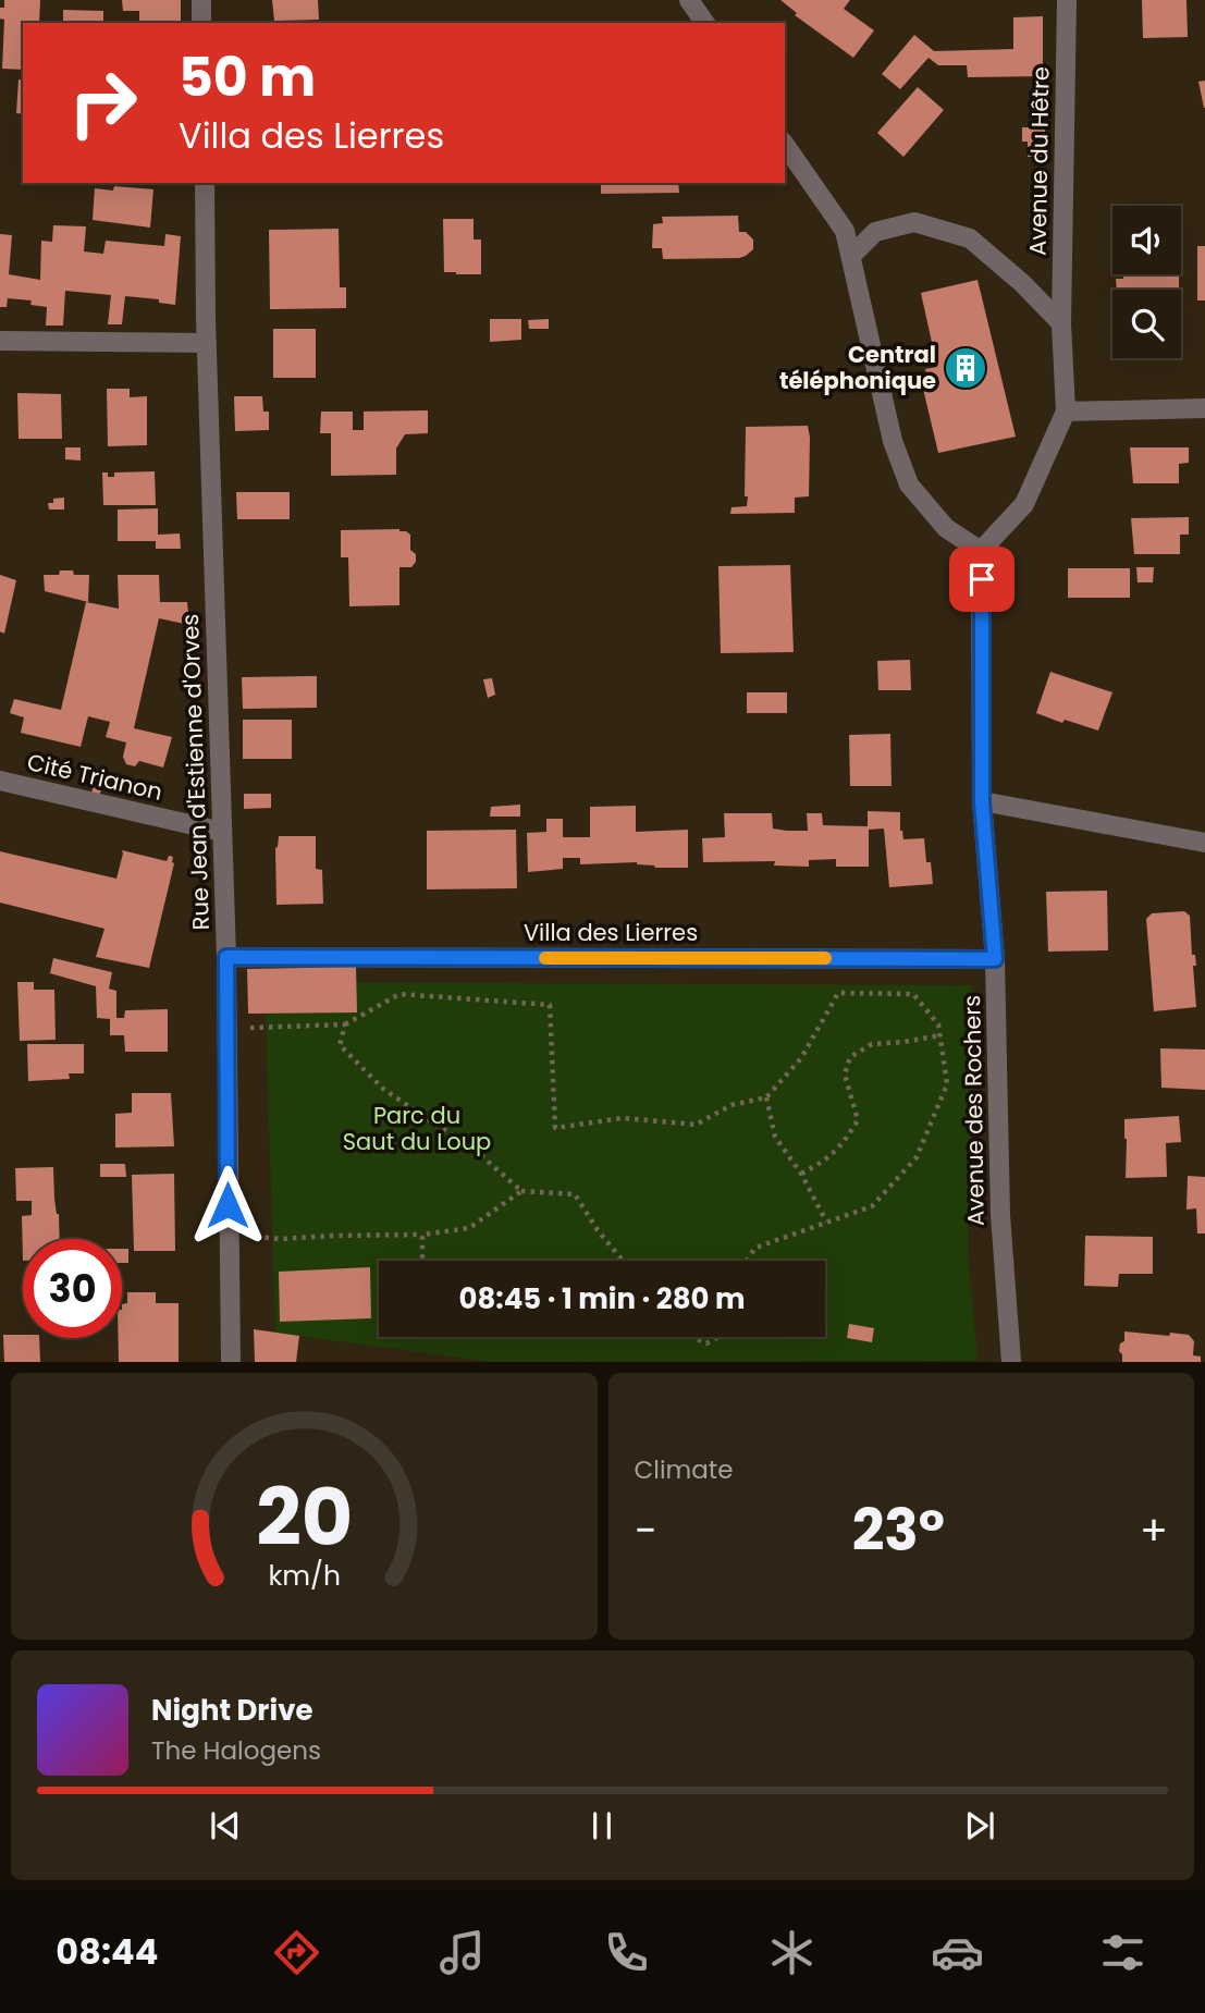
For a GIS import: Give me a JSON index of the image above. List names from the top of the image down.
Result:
{
  "streets": {
    "street": [
      "Avenue du Hêtre",
      "Rue Jean d'Estienne d'Orves",
      "Cité Trianon",
      "Villa des Lierres",
      "Avenue des Rochers"
    ]
  },
  "crossings": [
    ["Rue Jean d'Estienne d'Orves", "Cité Trianon"],
    ["Rue Jean d'Estienne d'Orves", "Villa des Lierres"],
    ["Villa des Lierres", "Avenue des Rochers"]
  ],
  "parks": ["Parc du Saut du Loup"],
  "places": {
    "building": ["Central téléphonique"]
  },
  "page": {
    "turn": ["50 m", "Villa des Lierres"],
    "limit": "30",
    "trip": "08:45 · 1 min · 280 m",
    "tile": "Climate",
    "heat": ["−", "23°", "+"],
    "song": ["Night Drive", "The Halogens"],
    "tabs": "08:44",
    "gauge": ["20", "km/h"]
  }
}
